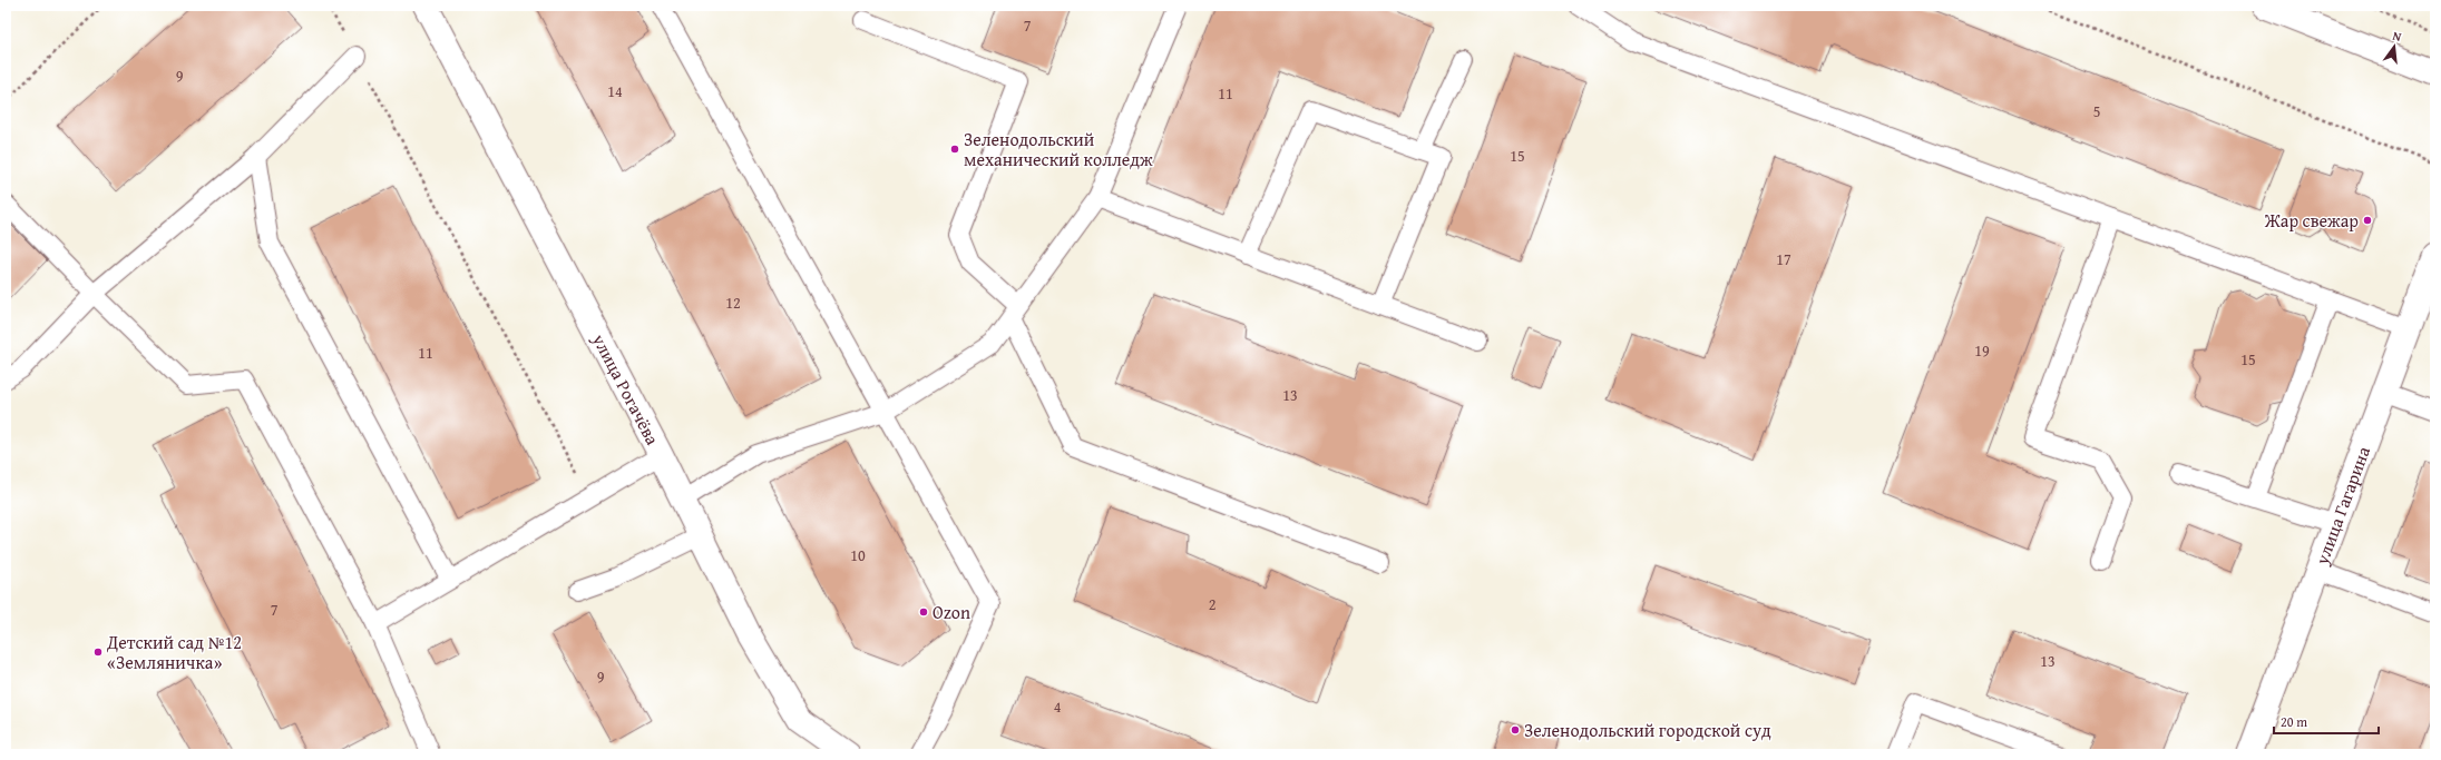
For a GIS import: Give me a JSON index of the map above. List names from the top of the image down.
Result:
{
  "streets": {
    "street": ["улица Рогачёва", "улица Гагарина"]
  },
  "places": [
    "Зеленодольский механический колледж",
    "Жар свежар",
    "Ozon",
    "Детский сад №12 «Земляничка»",
    "Зеленодольский городской суд"
  ],
  "house_numbers": [
    "7",
    "9",
    "14",
    "11",
    "5",
    "15",
    "17",
    "12",
    "19",
    "11",
    "15",
    "13",
    "10",
    "2",
    "7",
    "13",
    "9",
    "4"
  ],
  "scale_bar": "20 m",
  "north": "top"
}
